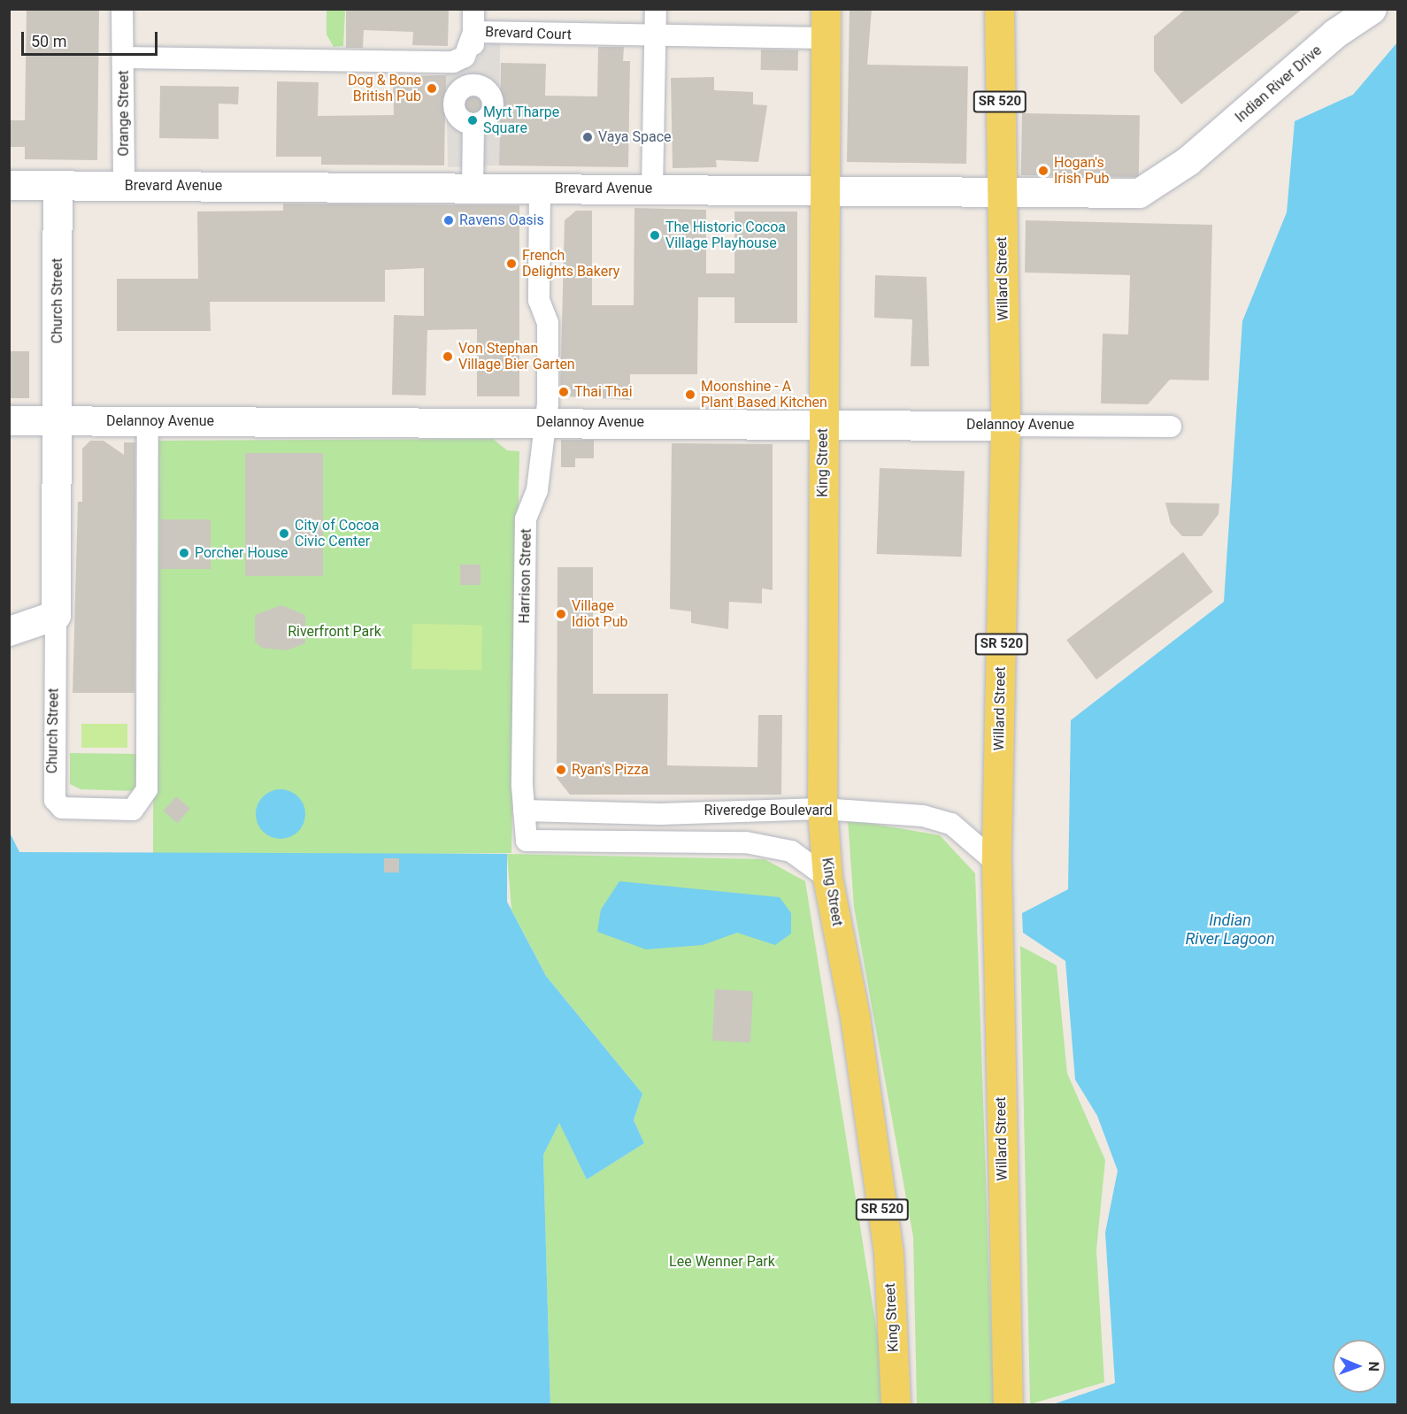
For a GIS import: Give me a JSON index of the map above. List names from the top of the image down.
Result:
{
  "streets": {
    "main road": ["SR 520", "Willard Street", "King Street"],
    "street": [
      "Brevard Court",
      "Indian River Drive",
      "Orange Street",
      "Brevard Avenue",
      "Church Street",
      "Delannoy Avenue",
      "Harrison Street",
      "Riveredge Boulevard"
    ]
  },
  "crossings": [
    ["Brevard Court", "SR 520"],
    ["Brevard Court", "Orange Street"],
    ["Indian River Drive", "Brevard Avenue"],
    ["SR 520", "Brevard Avenue"],
    ["SR 520", "King Street"],
    ["Orange Street", "Brevard Avenue"],
    ["Brevard Avenue", "Willard Street"],
    ["Brevard Avenue", "Church Street"],
    ["Brevard Avenue", "King Street"],
    ["Brevard Avenue", "Harrison Street"],
    ["Willard Street", "Delannoy Avenue"],
    ["Willard Street", "Riveredge Boulevard"],
    ["Church Street", "Delannoy Avenue"],
    ["Delannoy Avenue", "King Street"],
    ["Delannoy Avenue", "Harrison Street"],
    ["King Street", "Harrison Street"],
    ["King Street", "Riveredge Boulevard"],
    ["Harrison Street", "Riveredge Boulevard"]
  ],
  "water": ["Indian River Lagoon"],
  "parks": ["Riverfront Park", "Lee Wenner Park"],
  "places": [
    "Dog & Bone British Pub",
    "Myrt Tharpe Square",
    "Vaya Space",
    "Hogan's Irish Pub",
    "Ravens Oasis",
    "The Historic Cocoa Village Playhouse",
    "French Delights Bakery",
    "Von Stephan Village Bier Garten",
    "Thai Thai",
    "Moonshine - A Plant Based Kitchen",
    "City of Cocoa Civic Center",
    "Porcher House",
    "Village Idiot Pub",
    "Ryan's Pizza"
  ],
  "scale_bar": "50 m",
  "north": "right"
}
